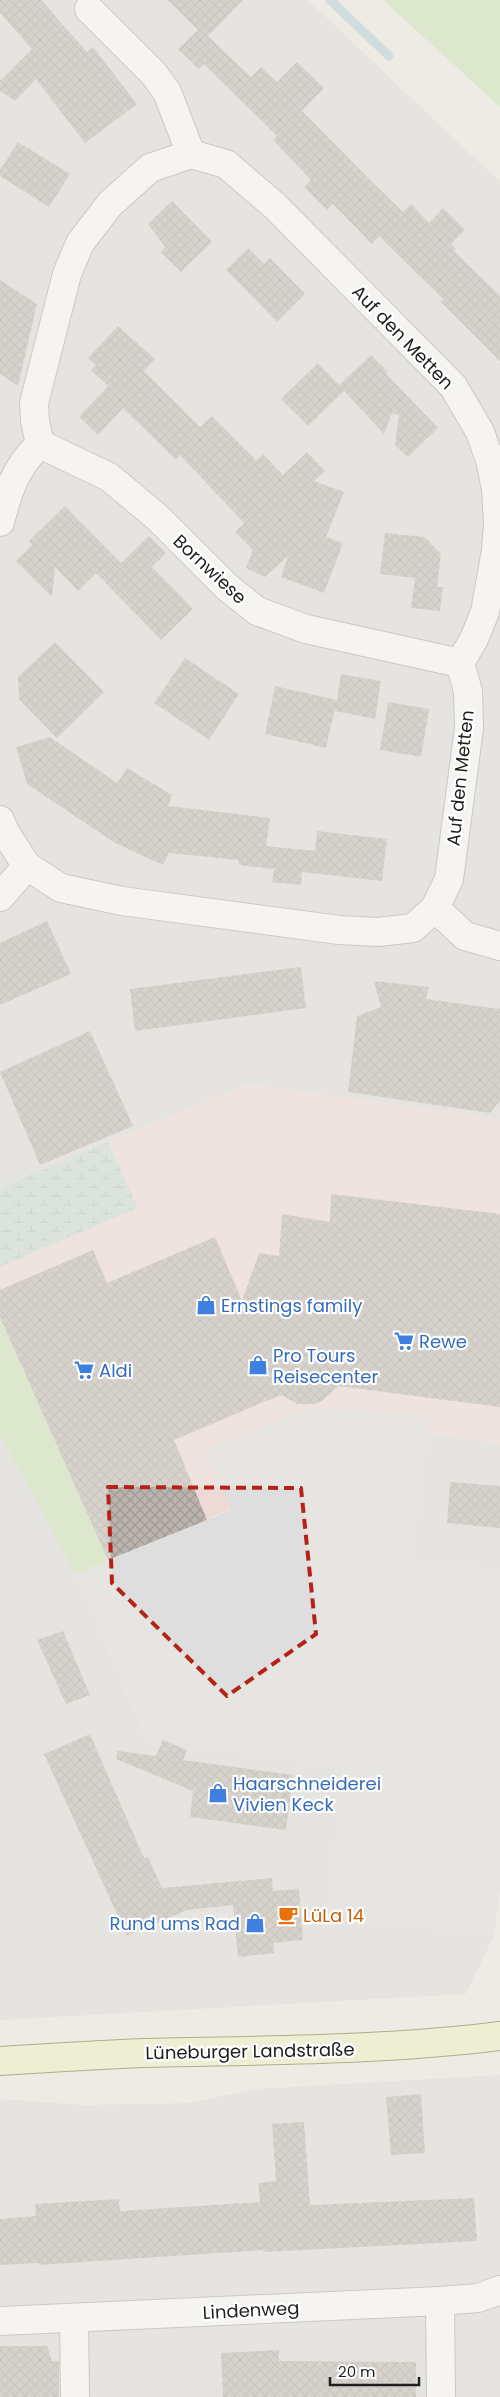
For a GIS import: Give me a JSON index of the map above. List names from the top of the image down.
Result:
{
  "streets": {
    "main road": ["Lüneburger Landstraße"],
    "street": ["Auf den Metten", "Bornwiese", "Lindenweg"]
  },
  "crossings": [
    ["Auf den Metten", "Bornwiese"]
  ],
  "places": {
    "shop": [
      "Ernstings family",
      "Pro Tours Reisecenter",
      "Haarschneiderei Vivien Keck",
      "Rund ums Rad"
    ],
    "supermarket": ["Rewe", "Aldi"],
    "cafe": ["LüLa 14"]
  },
  "scale_bar": "20 m"
}
